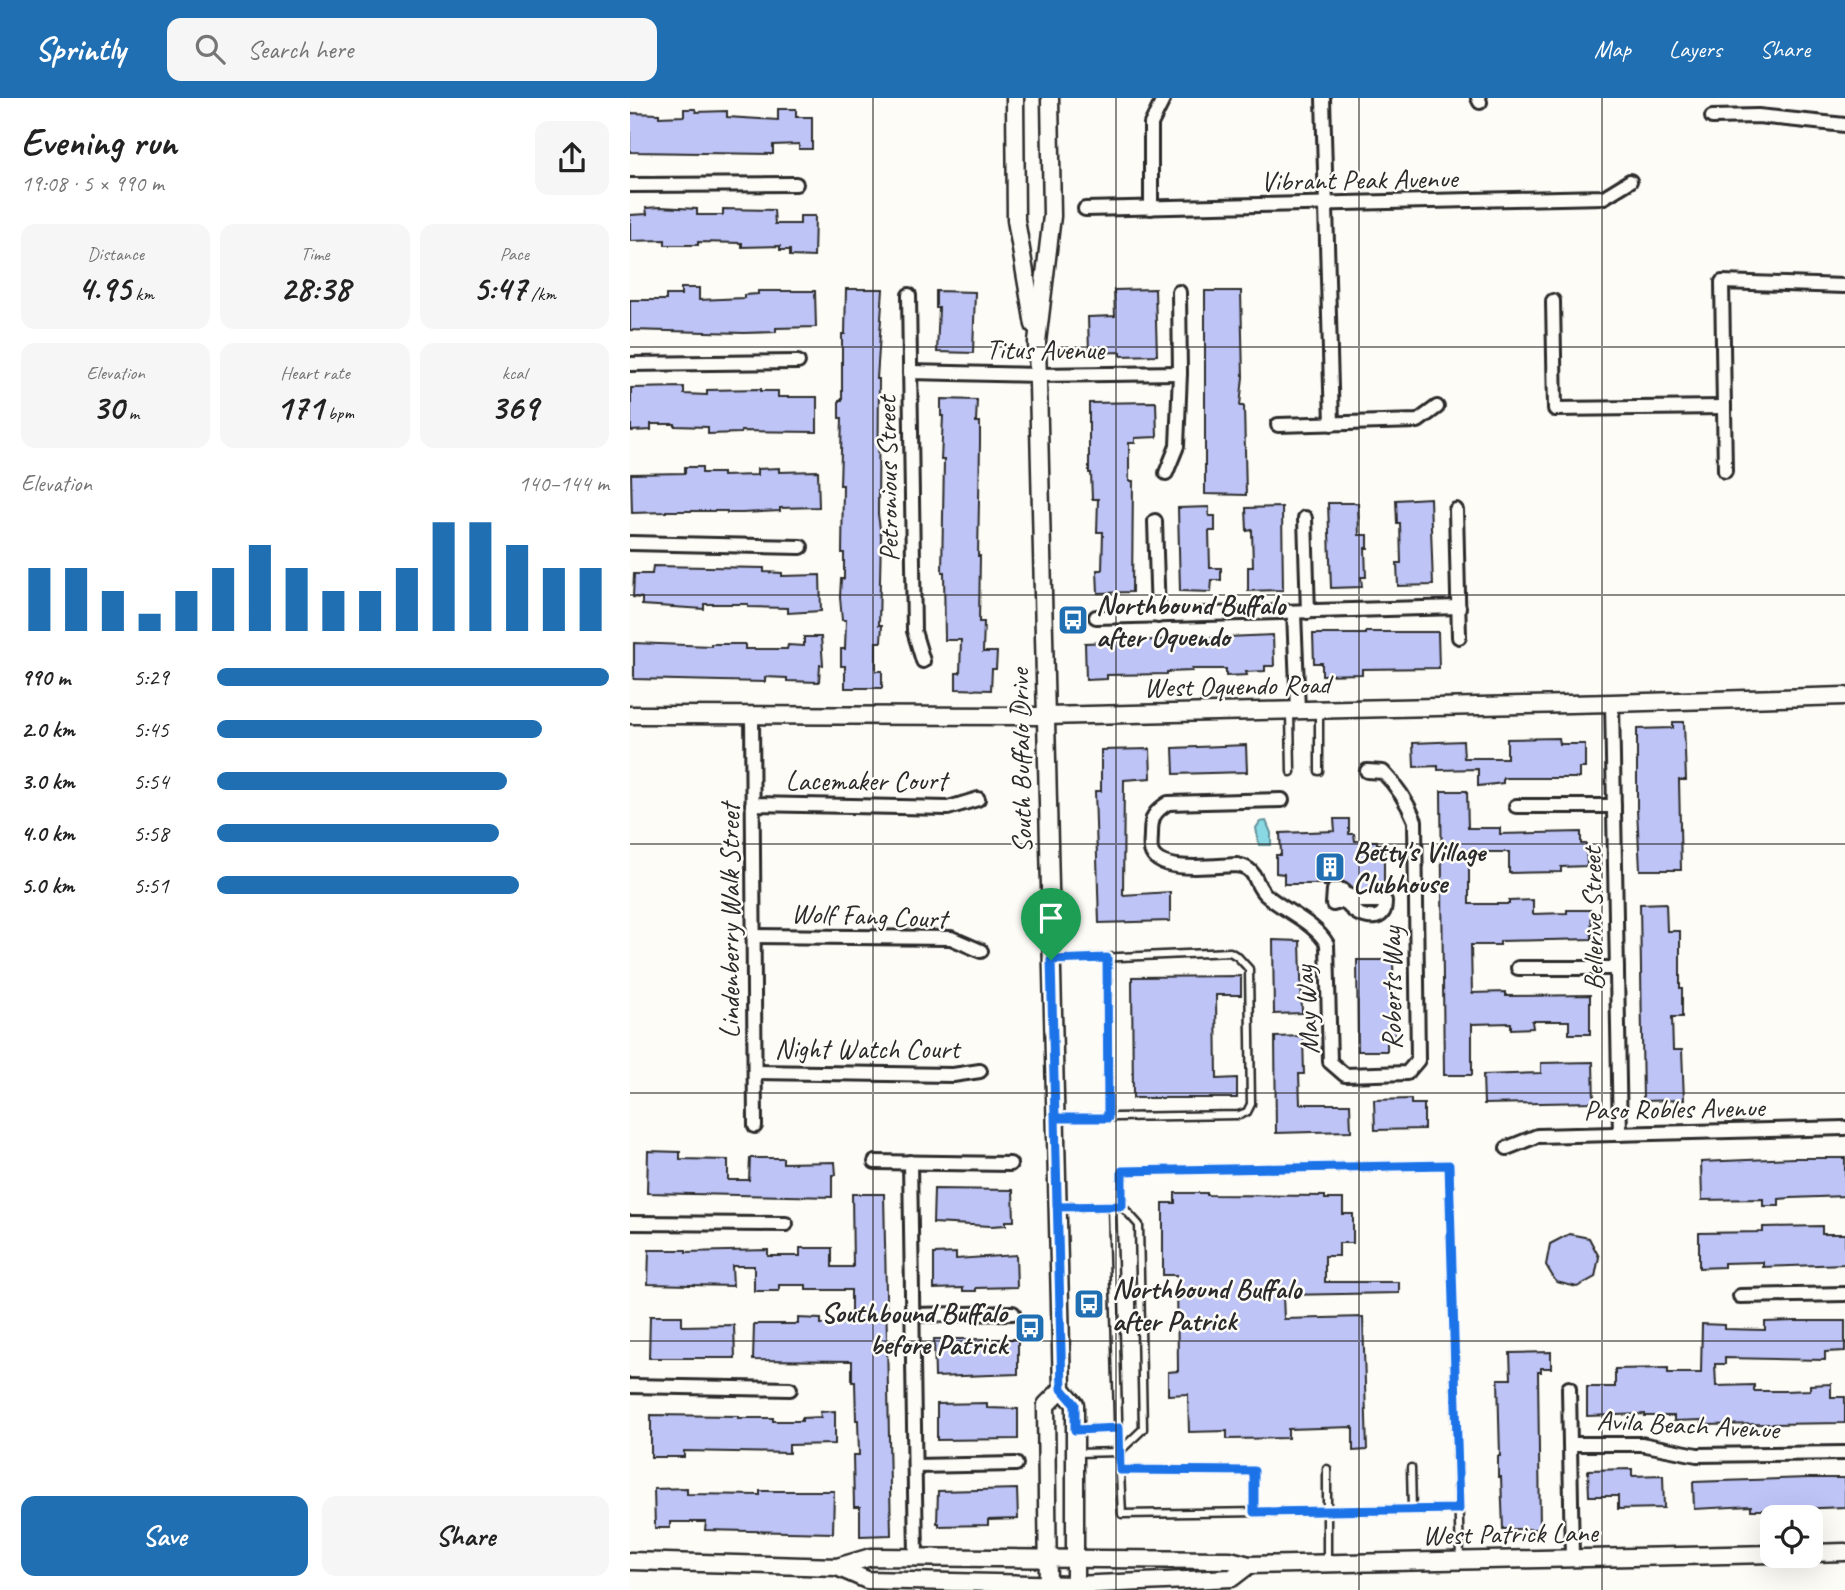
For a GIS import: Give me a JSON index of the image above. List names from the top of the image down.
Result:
{
  "streets": {
    "street": [
      "Vibrant Peak Avenue",
      "Titus Avenue",
      "Petronious Street",
      "West Oquendo Road",
      "South Buffalo Drive",
      "Lacemaker Court",
      "Wolf Fang Court",
      "Bellerive Street",
      "Lindenberry Walk Street",
      "Roberts Way",
      "May Way",
      "Night Watch Court",
      "Paso Robles Avenue",
      "Avila Beach Avenue",
      "West Patrick Lane"
    ]
  },
  "crossings": [
    ["Titus Avenue", "Petronious Street"],
    ["Titus Avenue", "South Buffalo Drive"],
    ["West Oquendo Road", "South Buffalo Drive"],
    ["West Oquendo Road", "Bellerive Street"],
    ["West Oquendo Road", "Lindenberry Walk Street"],
    ["South Buffalo Drive", "West Patrick Lane"],
    ["Lacemaker Court", "Lindenberry Walk Street"],
    ["Wolf Fang Court", "Lindenberry Walk Street"],
    ["Bellerive Street", "Paso Robles Avenue"],
    ["Lindenberry Walk Street", "Night Watch Court"],
    ["Roberts Way", "May Way"]
  ],
  "places": {
    "bus stop": ["Northbound Buffalo after Oquendo", "Northbound Buffalo after Patrick", "Southbound Buffalo before Patrick"],
    "building": ["Betty's Village Clubhouse"]
  },
  "page": {
    "header": "Sprintly",
    "search": "Search here",
    "nav": ["Map", "Layers", "Share"],
    "heading": ["Evening run", "19:08 · 5 × 990 m"],
    "stats": [
      ["Distance", "4.95 km"],
      ["Time", "28:38"],
      ["Pace", "5:47 /km"],
      ["Elevation", "30 m"],
      ["Heart rate", "171 bpm"],
      ["kcal", "369"]
    ],
    "chart": ["Elevation", "140–144 m"],
    "list": [
      {
        "name": "990 m",
        "note": "5:29"
      },
      {
        "name": "2.0 km",
        "note": "5:45"
      },
      {
        "name": "3.0 km",
        "note": "5:54"
      },
      {
        "name": "4.0 km",
        "note": "5:58"
      },
      {
        "name": "5.0 km",
        "note": "5:51"
      }
    ],
    "buttons": ["Save", "Share"]
  }
}
